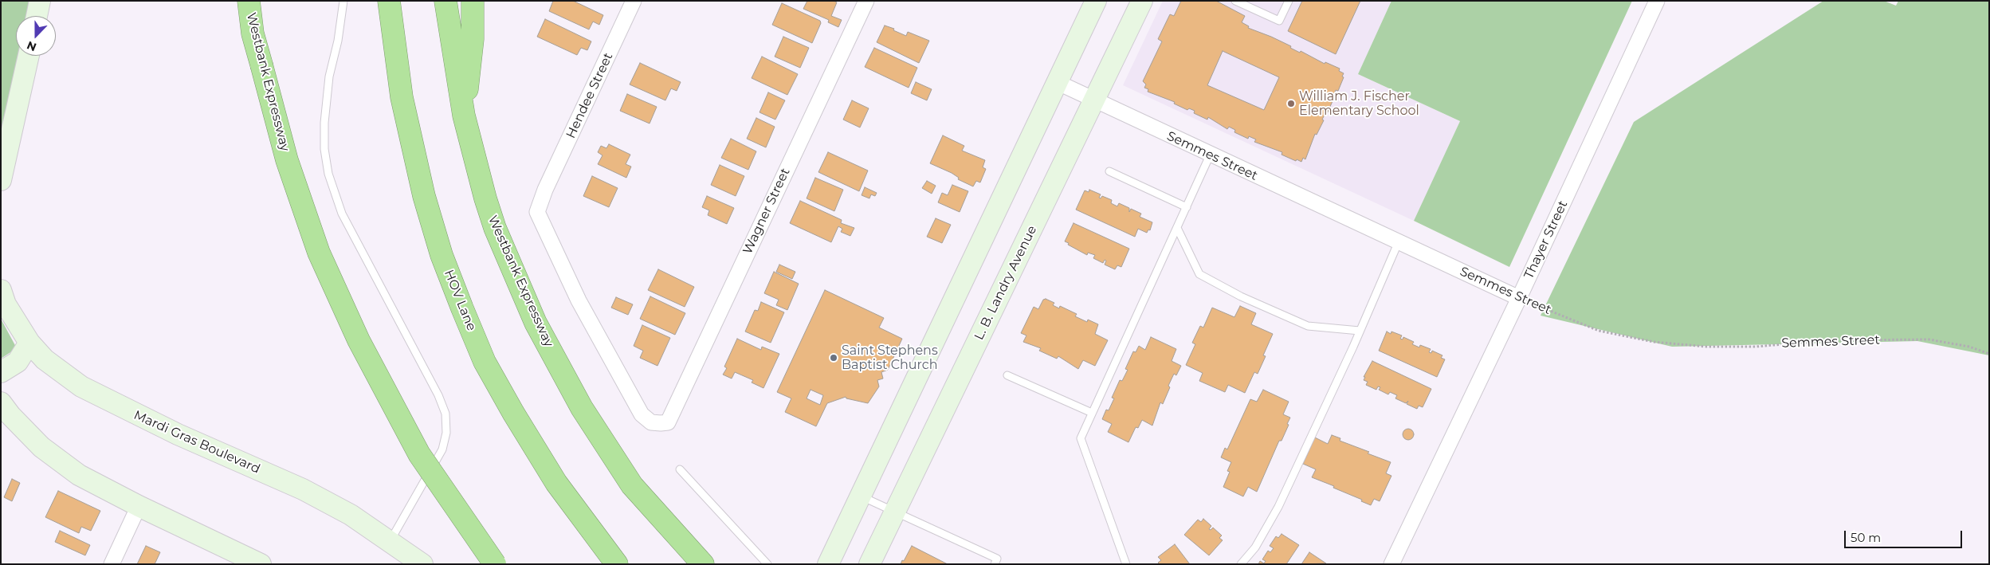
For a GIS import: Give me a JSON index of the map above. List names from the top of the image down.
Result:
{
  "streets": {
    "highway": ["Westbank Expressway", "HOV Lane"],
    "street": [
      "Hendee Street",
      "Semmes Street",
      "Wagner Street",
      "Thayer Street",
      "L. B. Landry Avenue",
      "Mardi Gras Boulevard"
    ]
  },
  "crossings": [
    ["Hendee Street", "Wagner Street"],
    ["Semmes Street", "Thayer Street"],
    ["Semmes Street", "L. B. Landry Avenue"]
  ],
  "places": ["William J. Fischer Elementary School", "Saint Stephens Baptist Church"],
  "scale_bar": "50 m",
  "north": "bottom"
}
